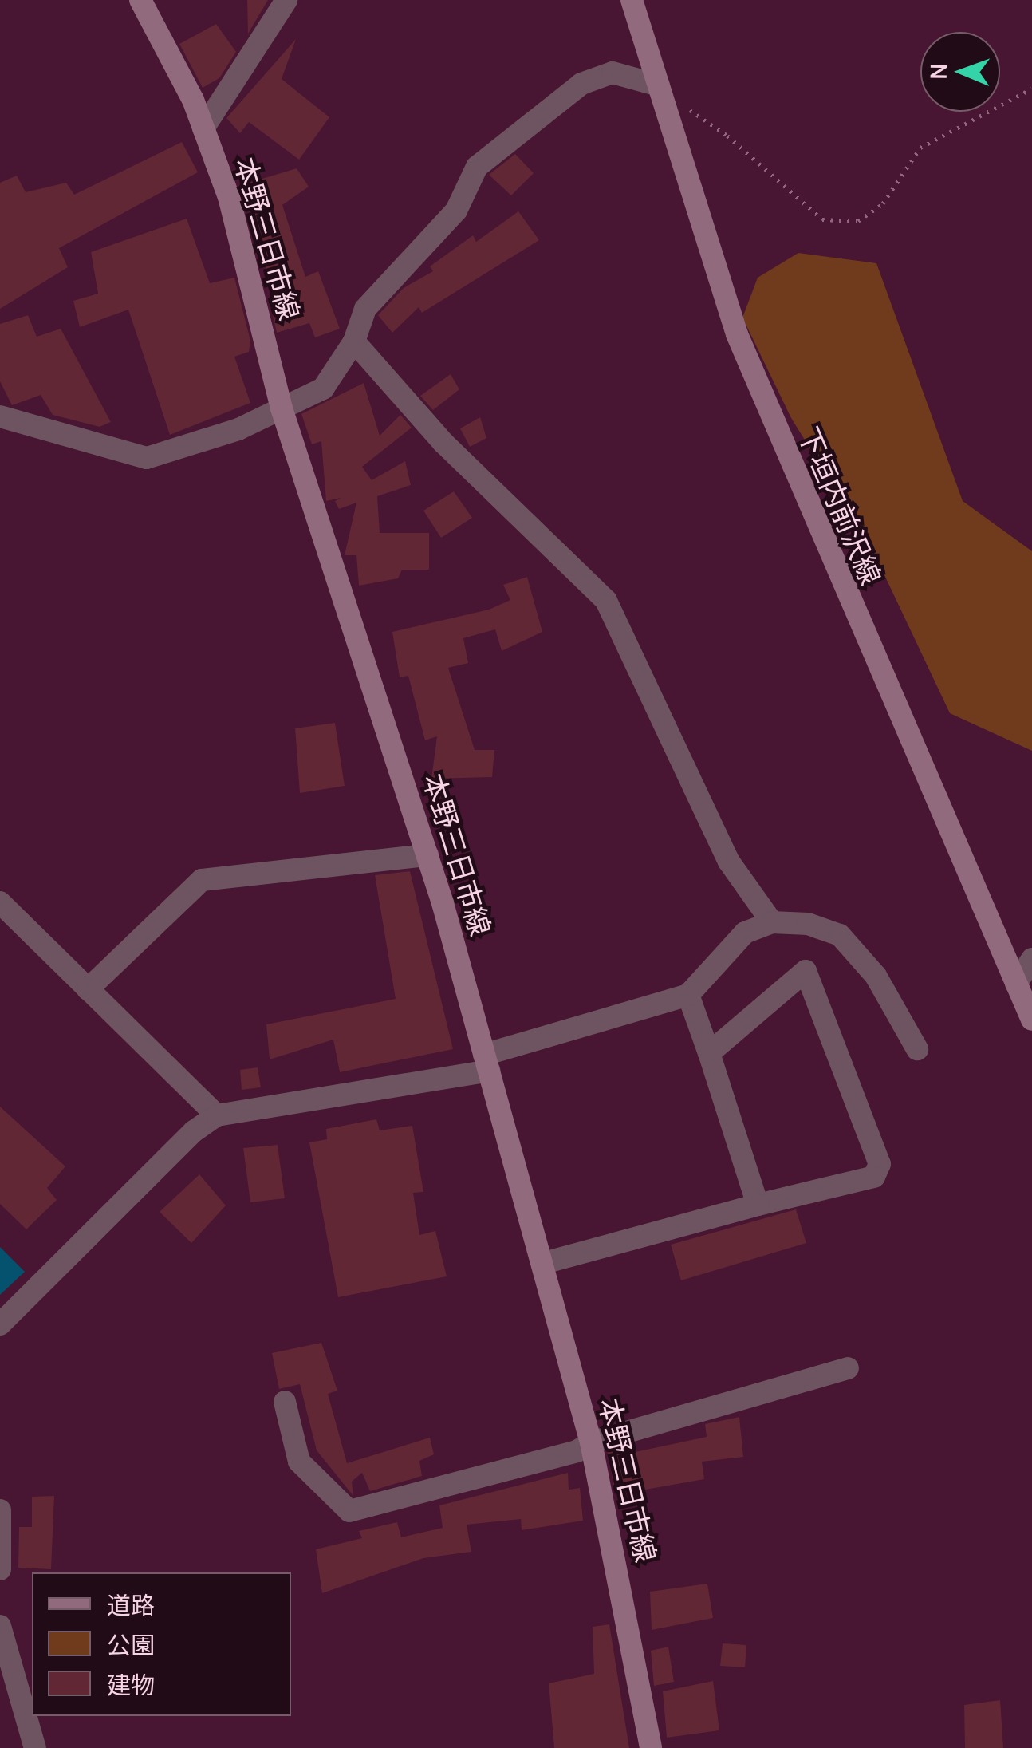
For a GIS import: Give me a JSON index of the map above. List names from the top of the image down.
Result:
{
  "streets": {
    "main road": ["本野三日市線", "下垣内前沢線"]
  },
  "legend": ["道路", "公園", "建物"],
  "north": "left"
}
